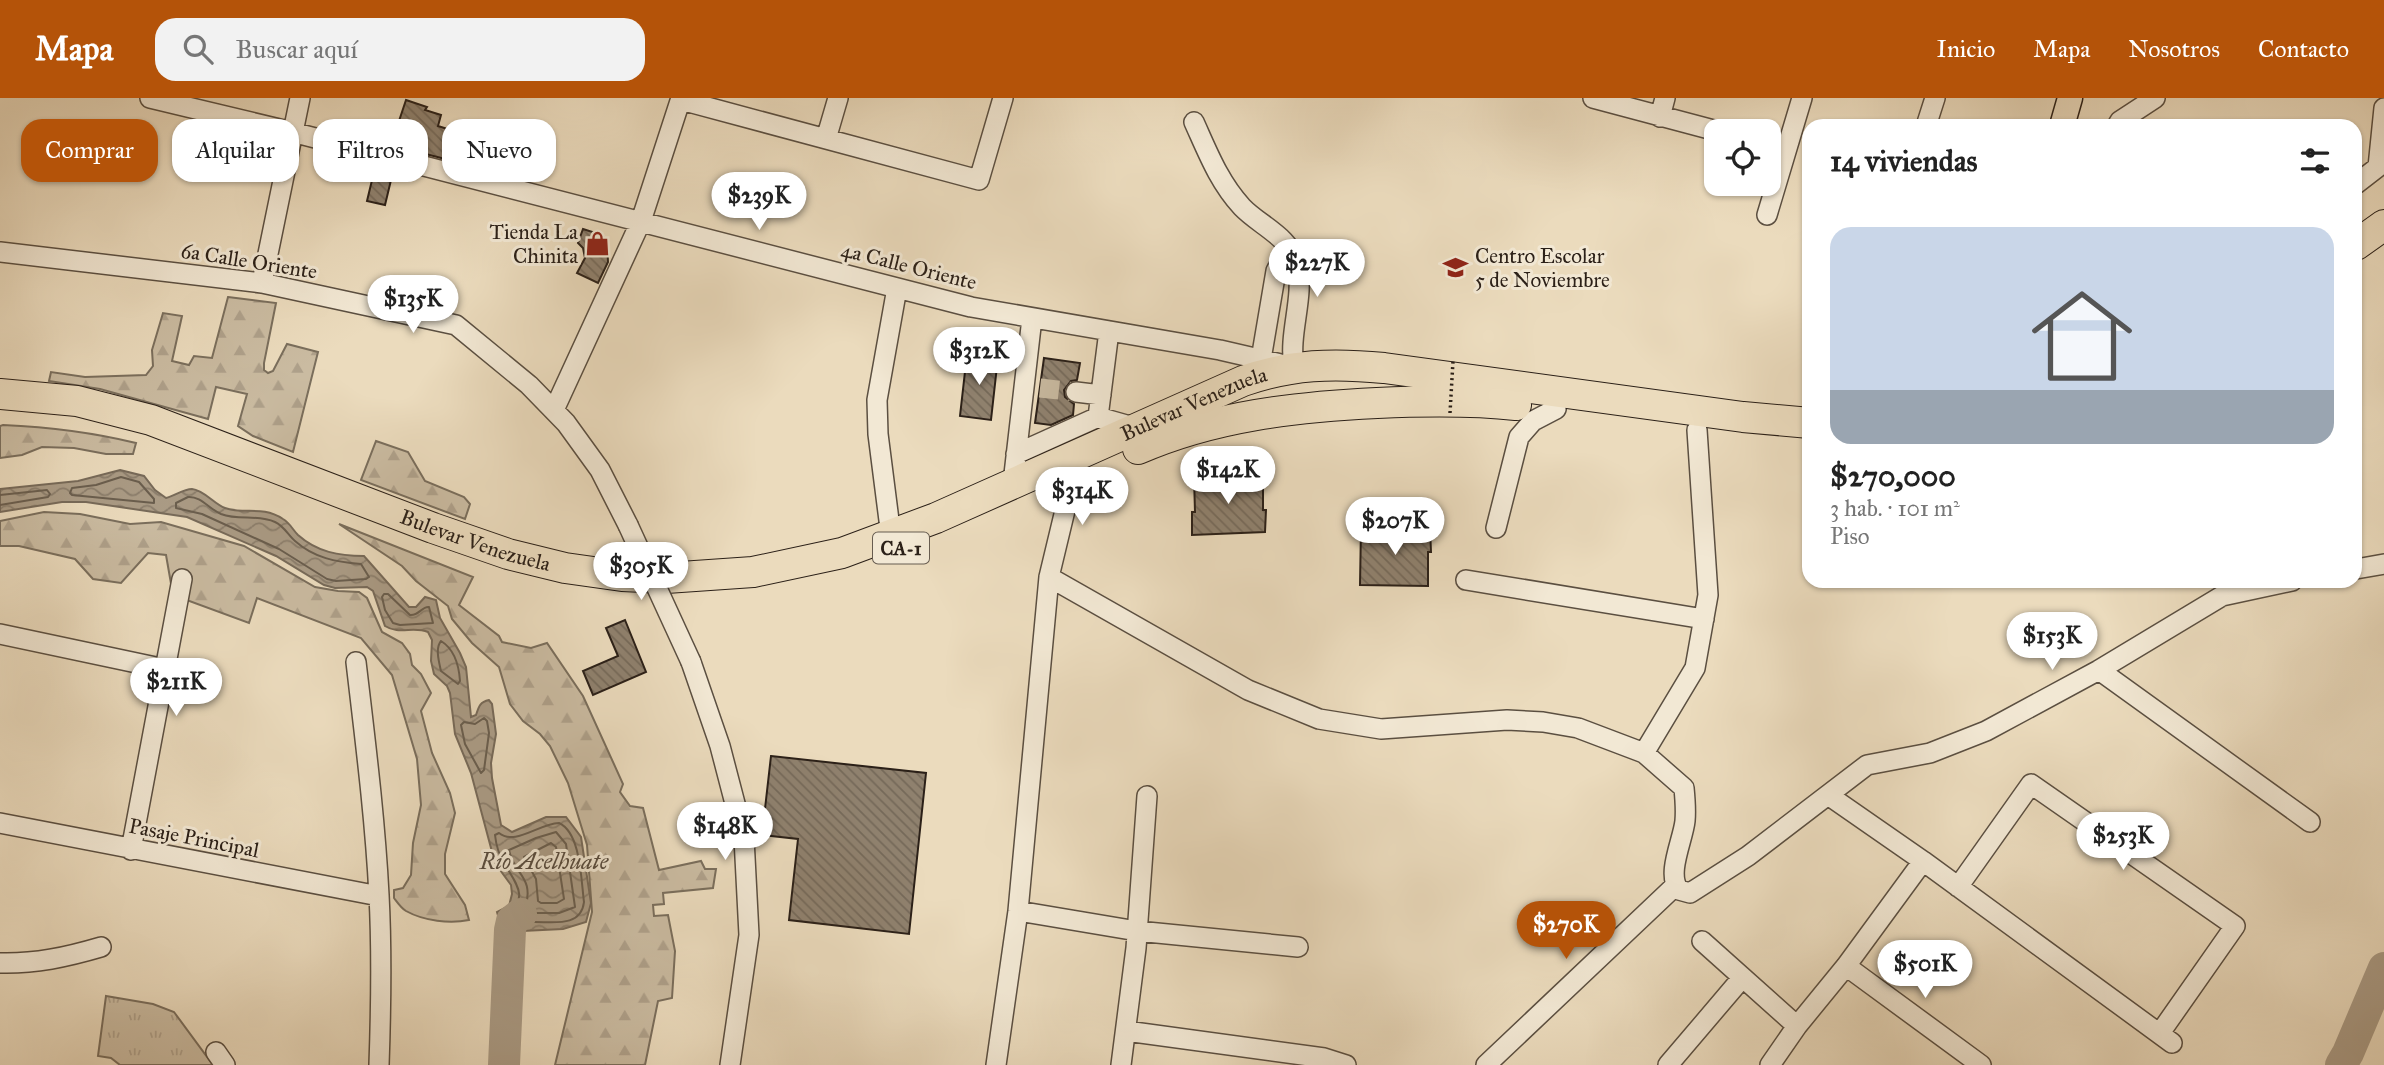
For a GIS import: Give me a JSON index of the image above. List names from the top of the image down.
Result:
{
  "streets": {
    "highway": ["Bulevar Venezuela", "CA-1"],
    "street": ["6a Calle Oriente", "4a Calle Oriente", "Pasaje Principal"]
  },
  "crossings": [
    ["4a Calle Oriente", "Bulevar Venezuela"]
  ],
  "water": ["Río Acelhuate"],
  "places": {
    "shop": ["Tienda La Chinita"],
    "school or university": ["Centro Escolar 5 de Noviembre"]
  },
  "page": {
    "header": "Mapa",
    "search": "Buscar aquí",
    "nav": [
      "Inicio",
      "Mapa",
      "Nosotros",
      "Contacto"
    ],
    "chip": [
      "Comprar",
      "Alquilar",
      "Filtros",
      "Nuevo"
    ],
    "heading": "14 viviendas",
    "price": [
      "$239K",
      "$227K",
      "$135K",
      "$312K",
      "$142K",
      "$314K",
      "$207K",
      "$305K",
      "$153K",
      "$211K",
      "$148K",
      "$253K",
      "$270K",
      "$501K"
    ],
    "list": [
      {
        "name": "$270,000",
        "note": "3 hab. · 101 m² · Piso"
      }
    ]
  }
}
